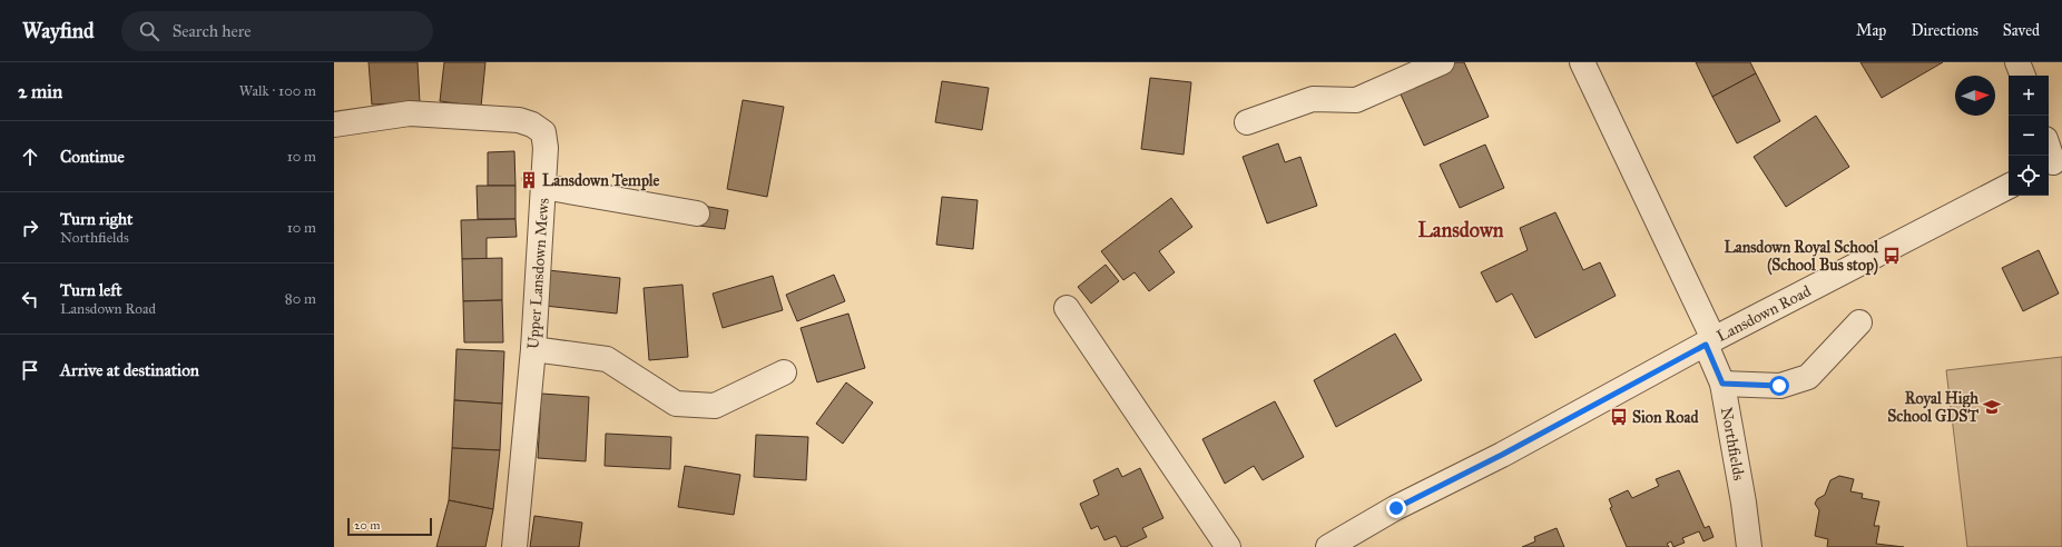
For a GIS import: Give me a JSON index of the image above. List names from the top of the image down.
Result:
{
  "streets": {
    "street": ["Upper Lansdown Mews", "Lansdown Road", "Northfields"]
  },
  "crossings": [
    ["Lansdown Road", "Northfields"]
  ],
  "districts": ["Lansdown"],
  "places": {
    "building": ["Lansdown Temple"],
    "bus stop": ["Lansdown Royal School (School Bus stop)", "Sion Road"],
    "school or university": ["Royal High School GDST"]
  },
  "scale_bar": "20 m",
  "north": "right",
  "page": {
    "header": "Wayfind",
    "search": "Search here",
    "nav": ["Map", "Directions", "Saved"],
    "heading": ["2 min", "Walk · 100 m"],
    "map_buttons": ["+", "−"],
    "list": [
      ["Continue", "10 m"],
      ["Turn right", "Northfields", "10 m"],
      ["Turn left", "Lansdown Road", "80 m"],
      "Arrive at destination"
    ],
    "scale": "20 m"
  }
}
